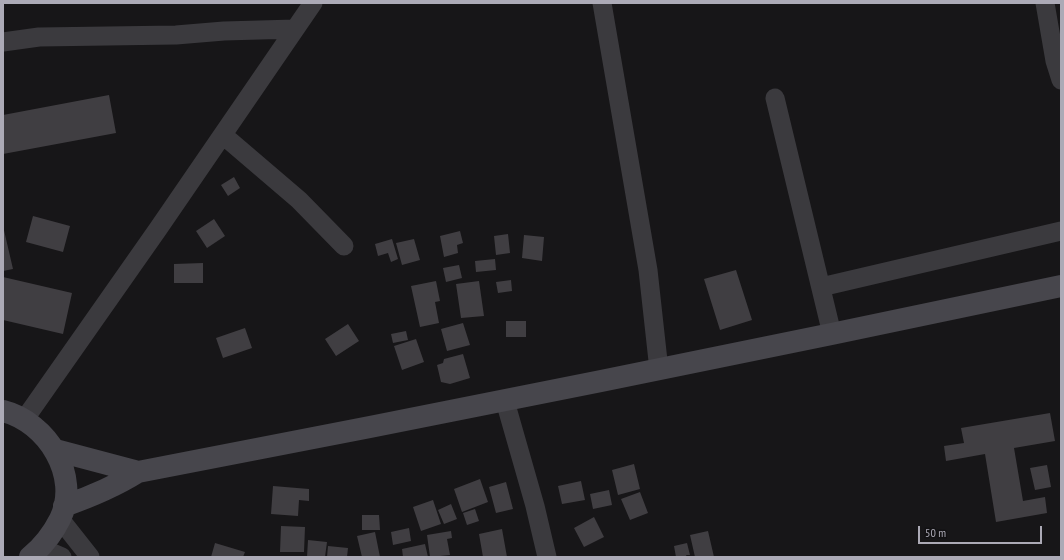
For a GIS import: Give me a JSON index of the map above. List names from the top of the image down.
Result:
{
  "scale_bar": "50 m"
}
